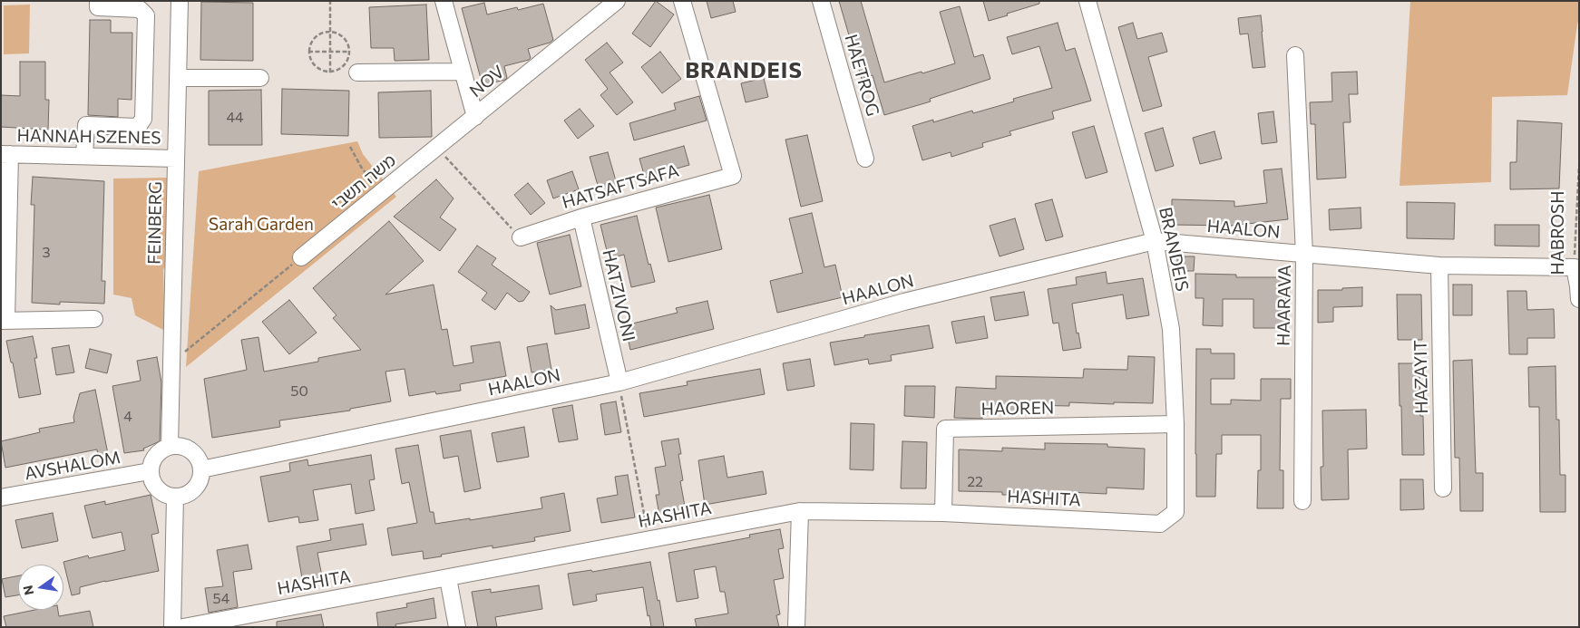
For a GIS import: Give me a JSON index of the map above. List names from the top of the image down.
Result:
{
  "streets": {
    "street": [
      "HAETROG",
      "NOV",
      "HANNAH SZENES",
      "משה תשבי",
      "HATSAFTSAFA",
      "FEINBERG",
      "HAALON",
      "HABROSH",
      "BRANDEIS",
      "HATZIVONI",
      "HAARAVA",
      "HAZAYIT",
      "HAOREN",
      "AVSHALOM",
      "HASHITA"
    ]
  },
  "crossings": [
    ["NOV", "משה תשבי"],
    ["HANNAH SZENES", "FEINBERG"],
    ["HATSAFTSAFA", "HATZIVONI"],
    ["FEINBERG", "HAALON"],
    ["FEINBERG", "AVSHALOM"],
    ["HAALON", "HABROSH"],
    ["HAALON", "BRANDEIS"],
    ["HAALON", "HATZIVONI"],
    ["HAALON", "HAARAVA"],
    ["HAALON", "HAZAYIT"],
    ["HAALON", "AVSHALOM"],
    ["BRANDEIS", "HAOREN"],
    ["BRANDEIS", "HASHITA"],
    ["HAOREN", "HASHITA"]
  ],
  "districts": ["BRANDEIS"],
  "parks": ["Sarah Garden"],
  "house_numbers": [
    "44",
    "3",
    "50",
    "4",
    "22",
    "54"
  ],
  "north": "left"
}
